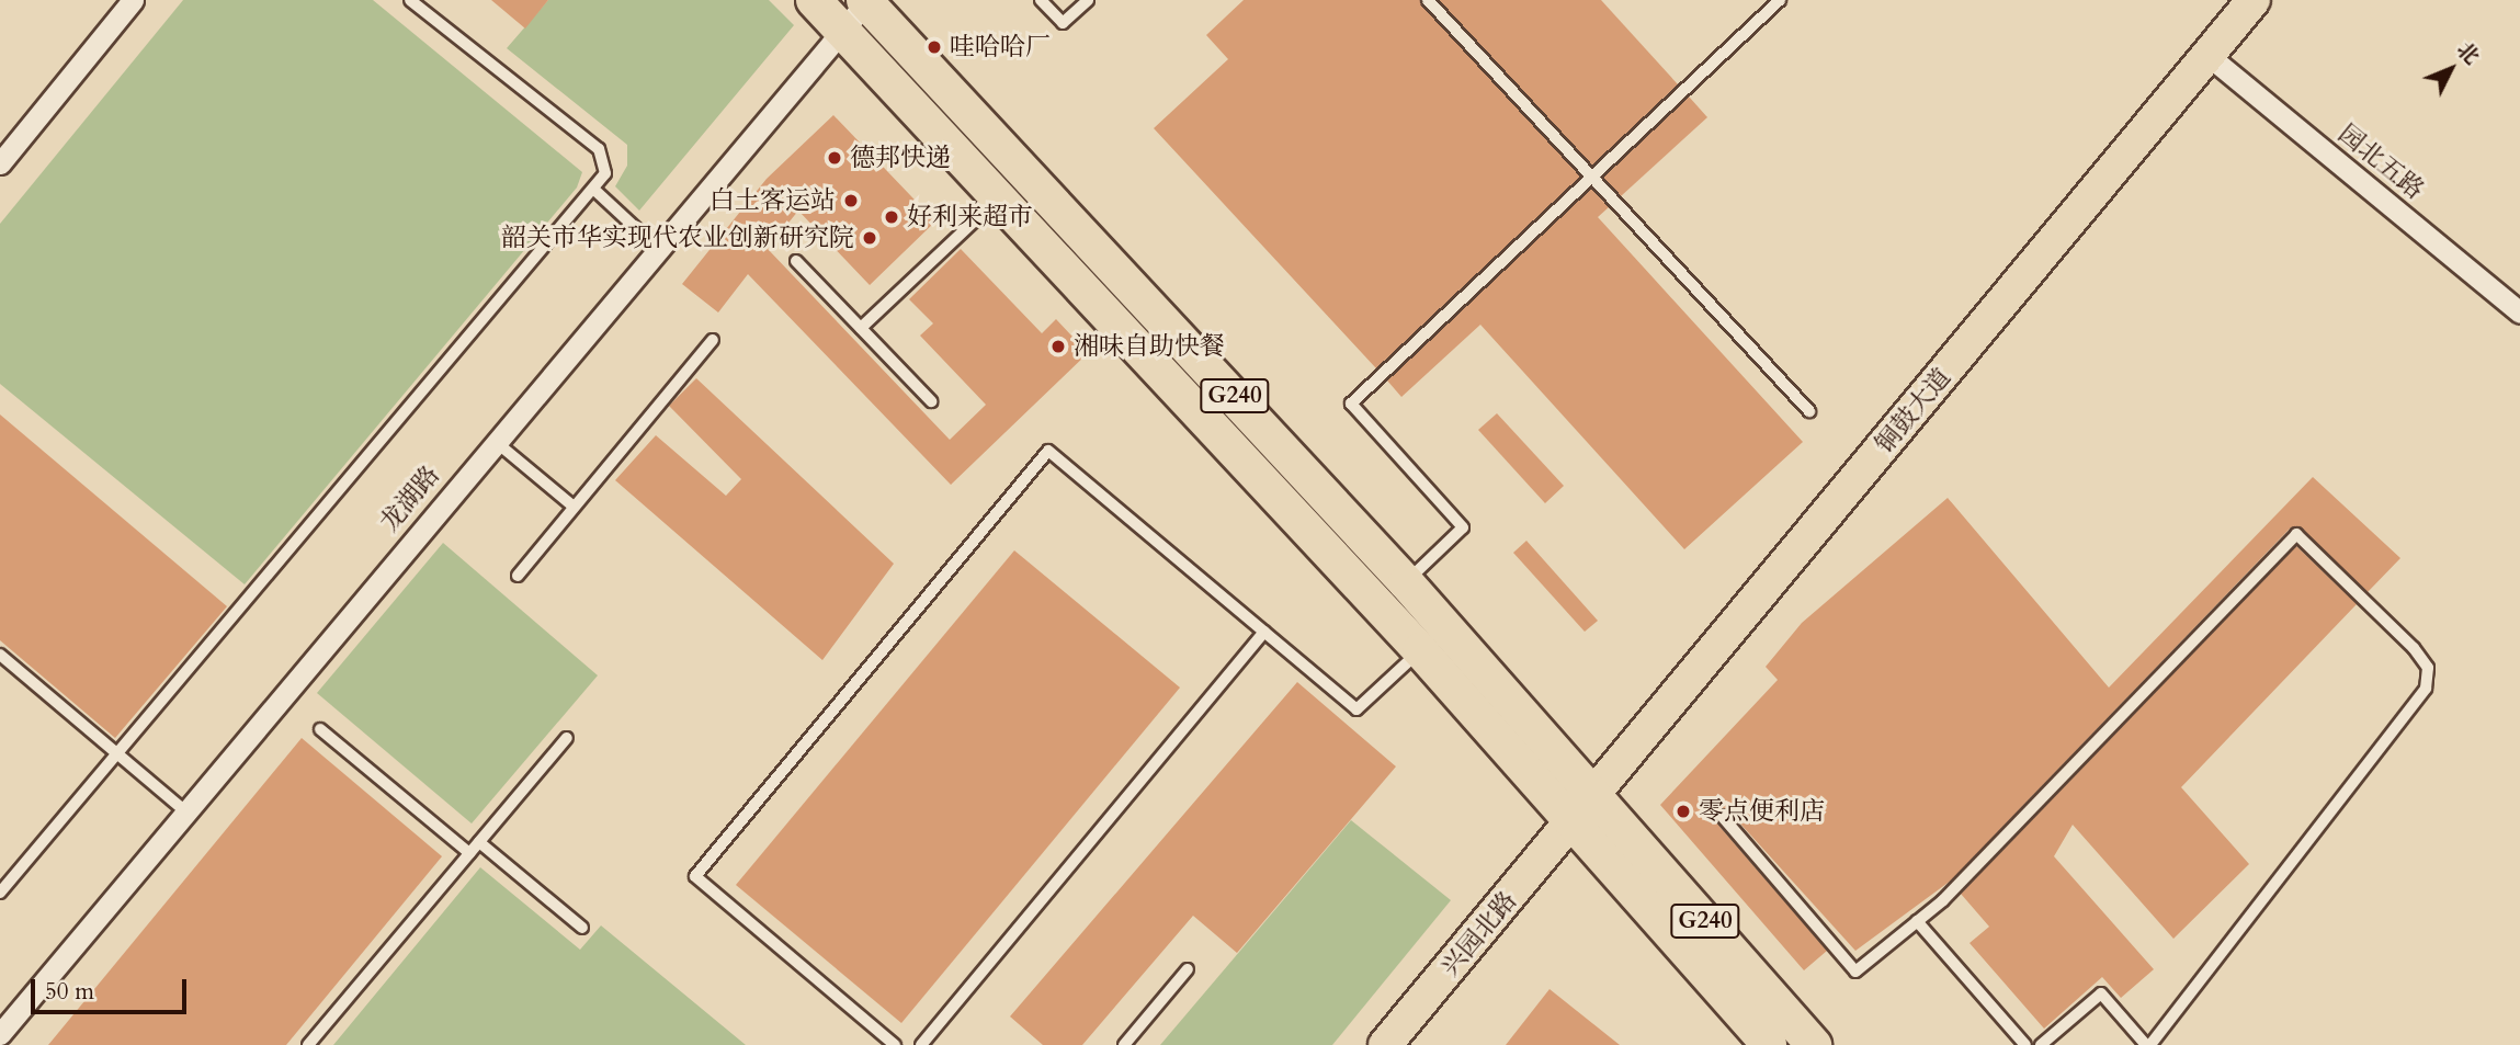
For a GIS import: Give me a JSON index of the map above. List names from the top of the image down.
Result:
{
  "streets": {
    "highway": ["G240"],
    "main road": ["铜鼓大道", "兴园北路"],
    "street": ["园北五路", "龙湖路"]
  },
  "crossings": [
    ["园北五路", "铜鼓大道"],
    ["G240", "铜鼓大道"],
    ["G240", "龙湖路"],
    ["G240", "兴园北路"],
    ["铜鼓大道", "兴园北路"]
  ],
  "places": [
    "哇哈哈厂",
    "德邦快递",
    "白土客运站",
    "好利来超市",
    "韶关市华实现代农业创新研究院",
    "湘味自助快餐",
    "零点便利店"
  ],
  "scale_bar": "50 m",
  "north": "top right"
}
